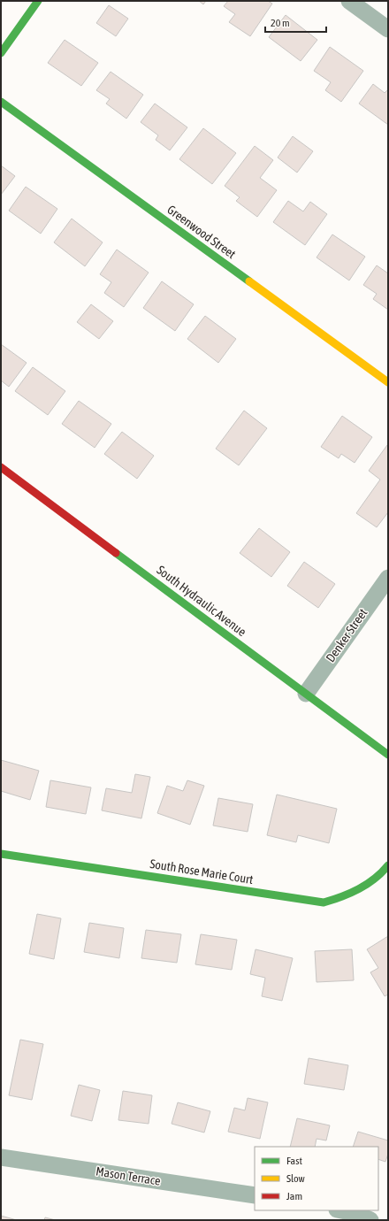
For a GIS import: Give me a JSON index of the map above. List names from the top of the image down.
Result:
{
  "streets": {
    "street": [
      "Greenwood Street",
      "South Hydraulic Avenue",
      "Denker Street",
      "South Rose Marie Court",
      "Mason Terrace"
    ]
  },
  "crossings": [
    ["South Hydraulic Avenue", "Denker Street"]
  ],
  "legend": ["Fast", "Slow", "Jam"],
  "scale_bar": "20 m"
}
